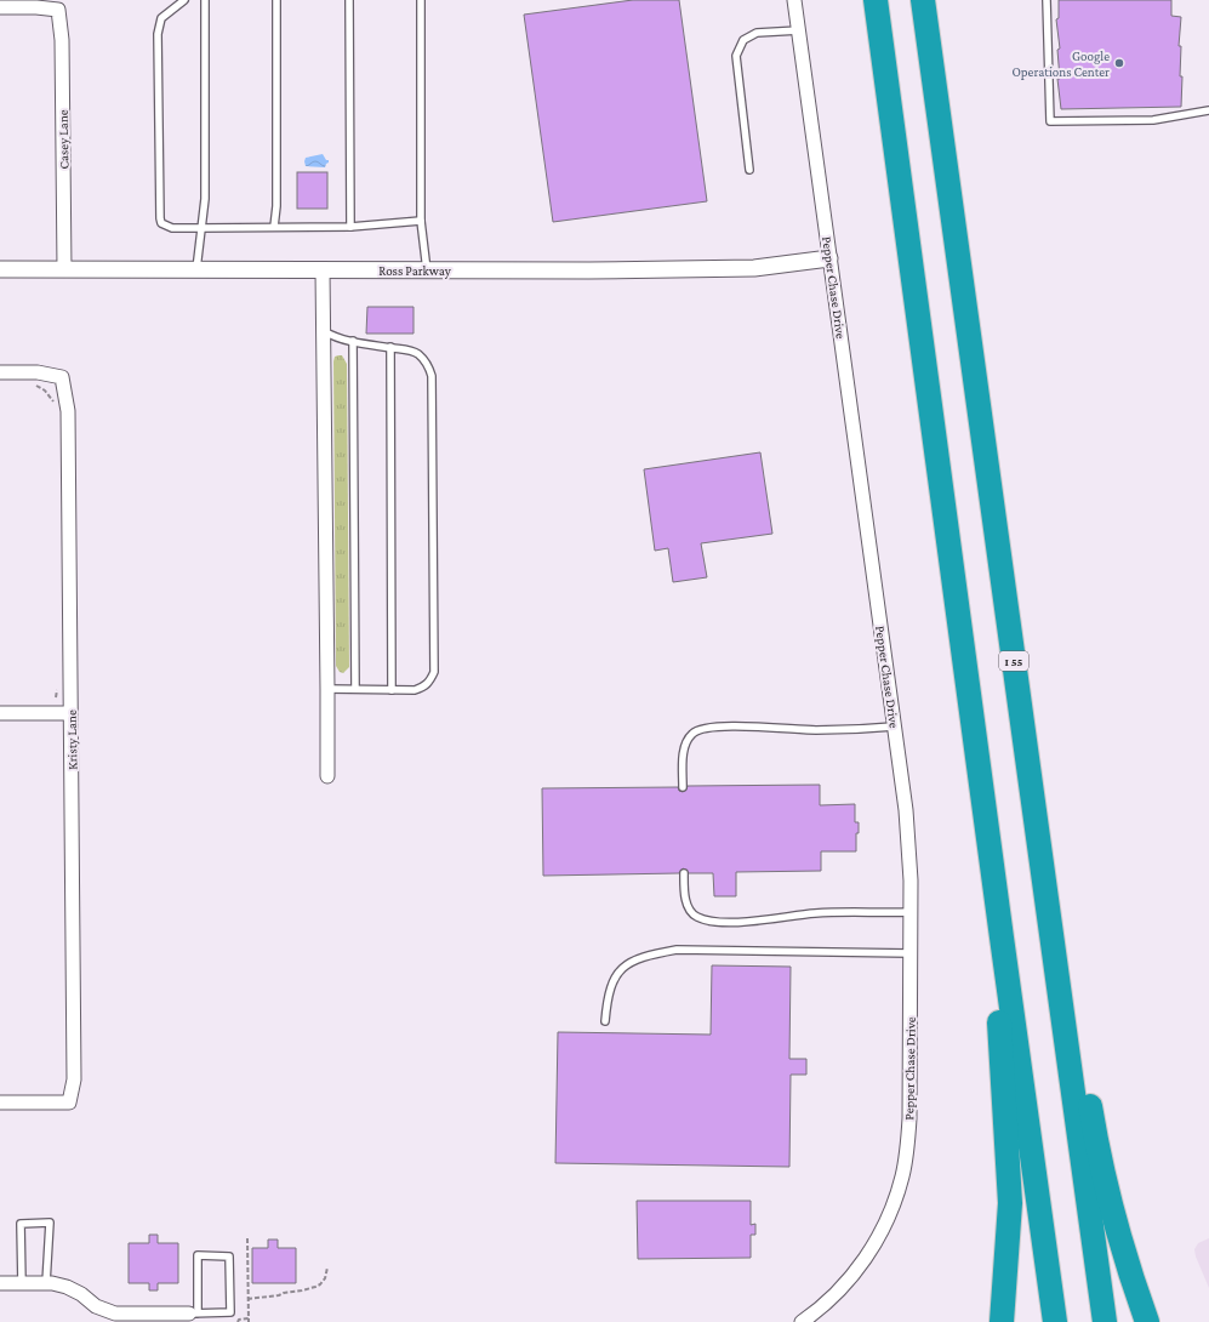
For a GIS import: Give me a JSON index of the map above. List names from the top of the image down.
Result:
{
  "streets": {
    "highway": ["I 55"],
    "street": [
      "Casey Lane",
      "Ross Parkway",
      "Pepper Chase Drive",
      "Kristy Lane"
    ]
  },
  "crossings": [
    ["Casey Lane", "Ross Parkway"],
    ["Ross Parkway", "Pepper Chase Drive"]
  ],
  "places": ["Google Operations Center"]
}
